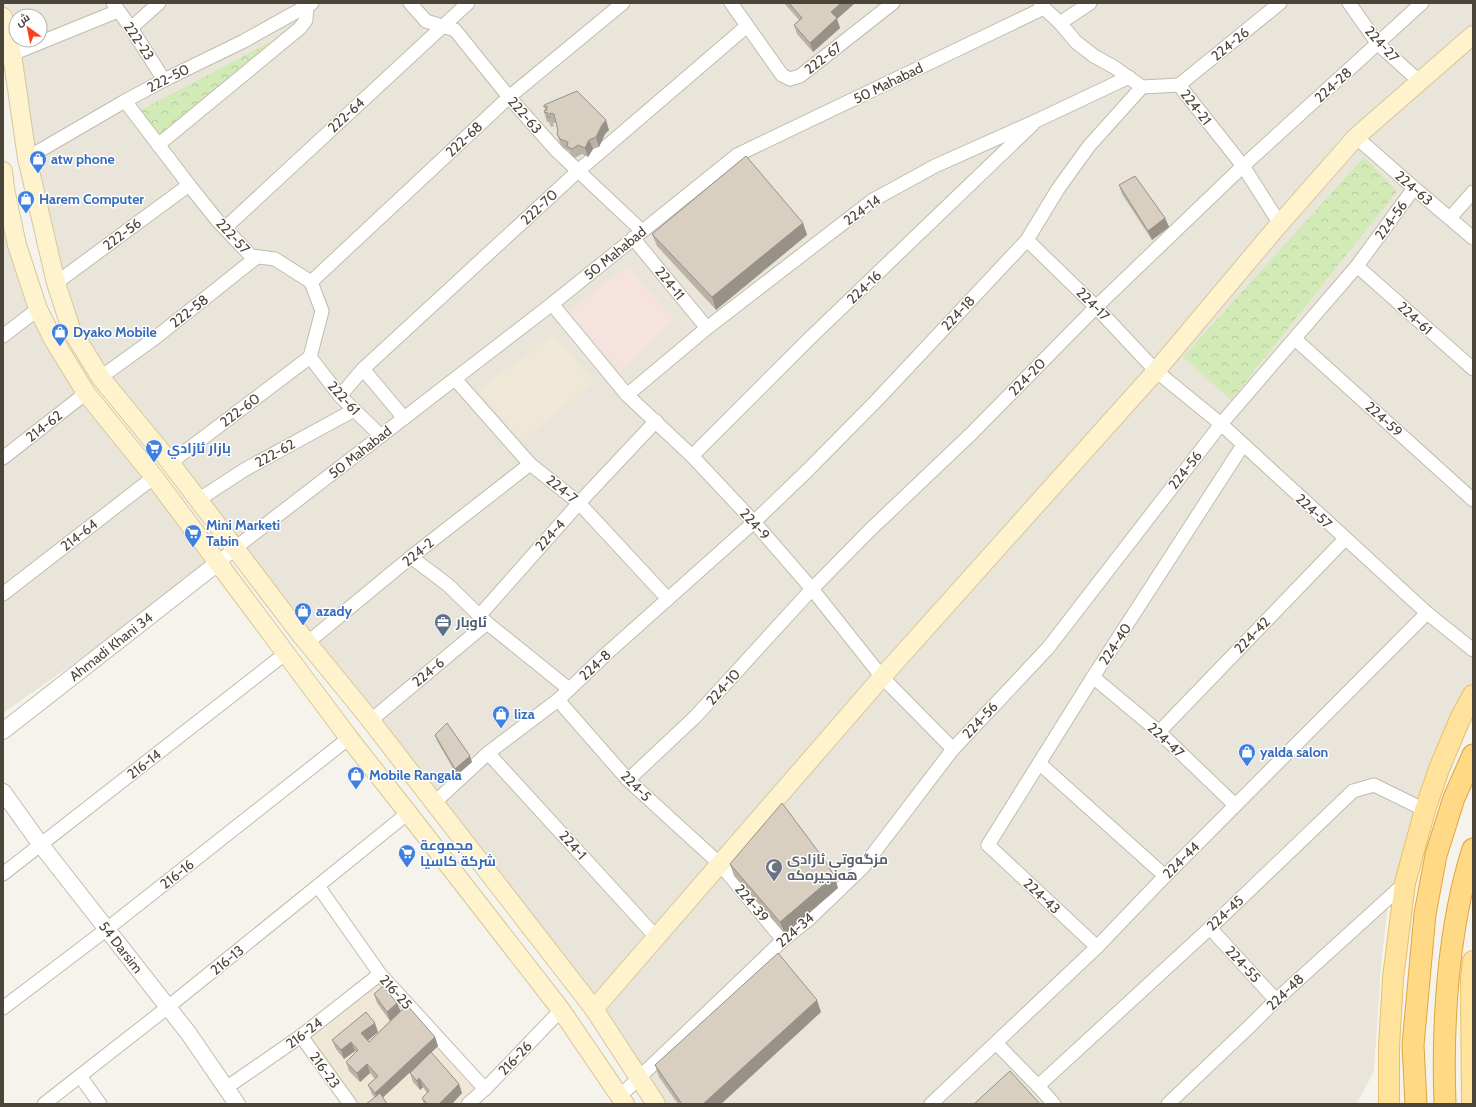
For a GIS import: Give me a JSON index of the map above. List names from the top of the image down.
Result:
{
  "streets": {
    "street": [
      "222-23",
      "224-26",
      "224-27",
      "222-67",
      "222-50",
      "50 Mahabad",
      "224-28",
      "224-21",
      "222-64",
      "222-63",
      "222-68",
      "224-63",
      "222-70",
      "224-14",
      "224-56",
      "222-56",
      "222-57",
      "224-11",
      "224-16",
      "224-17",
      "222-58",
      "224-18",
      "224-61",
      "224-20",
      "222-61",
      "222-60",
      "224-59",
      "214-62",
      "222-62",
      "224-7",
      "224-57",
      "224-9",
      "214-64",
      "224-4",
      "224-2",
      "224-42",
      "224-40",
      "Ahmadi Khani 34",
      "224-8",
      "224-6",
      "224-10",
      "224-47",
      "216-14",
      "224-5",
      "224-1",
      "224-44",
      "216-16",
      "224-43",
      "224-39",
      "224-45",
      "224-34",
      "54 Darsim",
      "216-13",
      "224-55",
      "216-25",
      "224-48",
      "216-24",
      "216-26",
      "216-23"
    ]
  },
  "crossings": [
    ["222-23", "222-50"],
    ["224-26", "224-21"],
    ["224-27", "224-28"],
    ["222-67", "222-70"],
    ["222-50", "222-57"],
    ["50 Mahabad", "222-63"],
    ["50 Mahabad", "224-11"],
    ["50 Mahabad", "222-61"],
    ["50 Mahabad", "224-7"],
    ["50 Mahabad", "224-9"],
    ["50 Mahabad", "Ahmadi Khani 34"],
    ["224-28", "224-21"],
    ["224-28", "224-20"],
    ["224-21", "224-18"],
    ["224-21", "224-20"],
    ["222-64", "222-63"],
    ["222-64", "222-57"],
    ["222-63", "222-68"],
    ["222-63", "222-70"],
    ["222-63", "224-11"],
    ["222-68", "222-57"],
    ["224-63", "224-56"],
    ["222-70", "222-61"],
    ["224-14", "224-11"],
    ["224-14", "224-16"],
    ["224-14", "224-9"],
    ["224-56", "224-61"],
    ["224-56", "224-59"],
    ["224-56", "224-57"],
    ["224-56", "224-9"],
    ["224-56", "224-34"],
    ["222-56", "222-57"],
    ["222-57", "222-58"],
    ["224-16", "224-9"],
    ["224-17", "224-18"],
    ["224-17", "224-20"],
    ["224-17", "224-57"],
    ["224-18", "224-9"],
    ["224-18", "224-8"],
    ["224-20", "224-9"],
    ["224-20", "224-10"],
    ["222-61", "222-60"],
    ["222-61", "222-62"],
    ["224-7", "224-4"],
    ["224-7", "224-2"],
    ["224-7", "224-8"],
    ["224-57", "224-42"],
    ["224-57", "224-40"],
    ["224-57", "224-44"],
    ["224-9", "224-4"],
    ["224-9", "224-8"],
    ["224-9", "224-10"],
    ["224-9", "224-34"],
    ["224-4", "224-6"],
    ["224-42", "224-47"],
    ["224-40", "224-47"],
    ["224-40", "224-43"],
    ["224-8", "224-5"],
    ["224-8", "224-1"],
    ["224-10", "224-5"],
    ["224-47", "224-44"],
    ["216-14", "54 Darsim"],
    ["224-5", "224-39"],
    ["224-44", "224-43"],
    ["216-16", "54 Darsim"],
    ["224-39", "224-34"],
    ["224-45", "224-55"],
    ["54 Darsim", "216-13"],
    ["54 Darsim", "216-24"],
    ["216-13", "216-25"],
    ["224-55", "224-48"],
    ["216-25", "216-24"],
    ["216-25", "216-26"],
    ["216-24", "216-23"]
  ],
  "places": {
    "shop": [
      "atw phone",
      "Harem Computer",
      "Dyako Mobile",
      "azady",
      "liza",
      "yalda salon",
      "Mobile Rangala"
    ],
    "supermarket": ["بازار ئازادي", "Mini Marketi Tabin", "مجموعة شرکة کاسیا"],
    "office": ["ئاوبار"],
    "mosque": ["مزگه‌وتی ئازادی هه‌نجیره‌که"]
  },
  "north": "top left"
}
